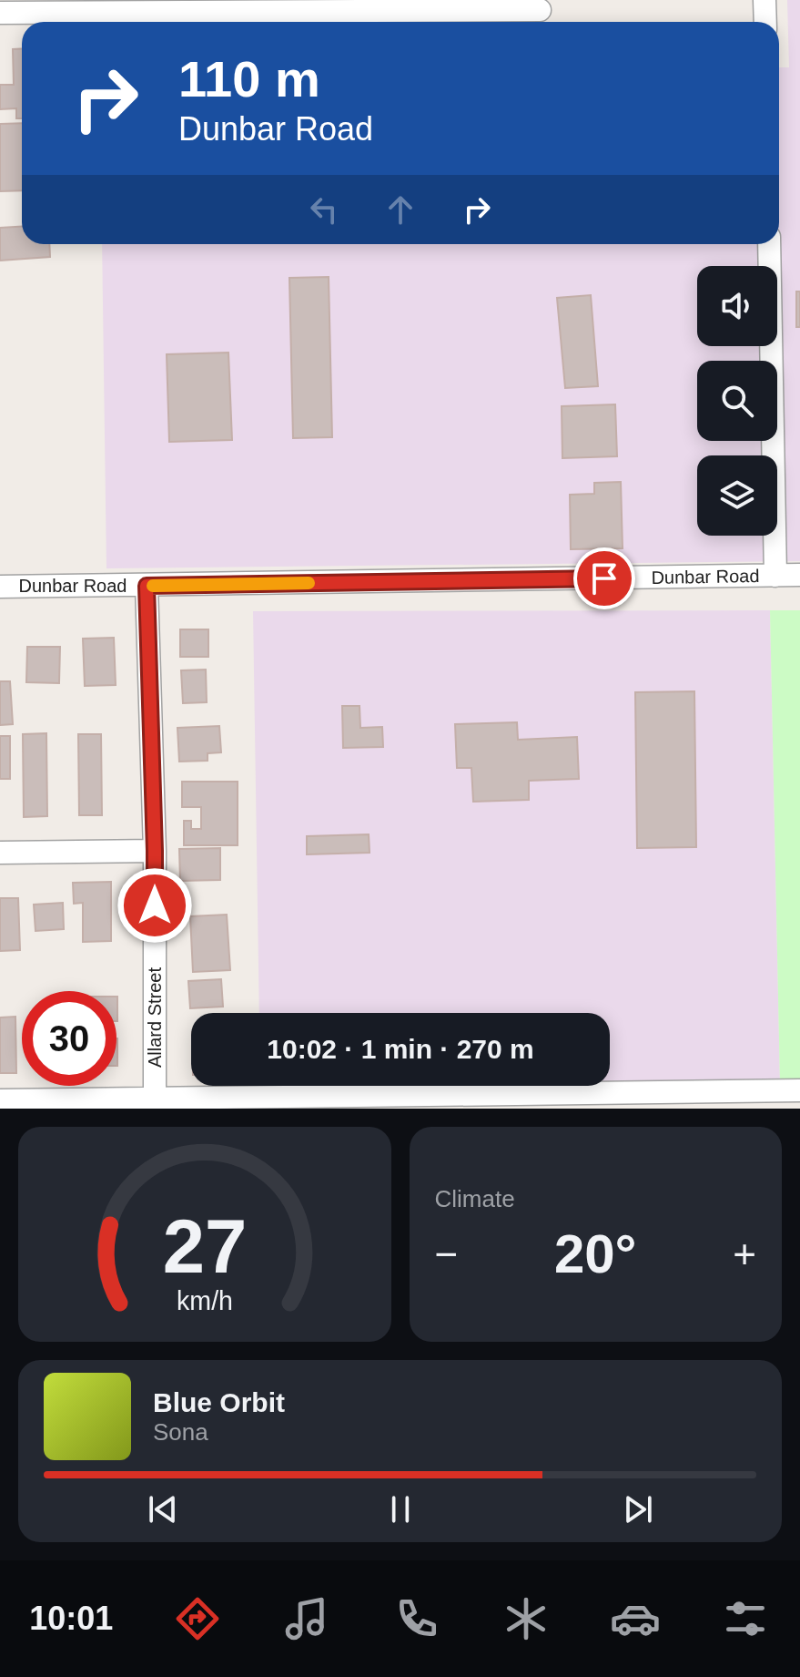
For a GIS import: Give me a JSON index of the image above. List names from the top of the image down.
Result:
{
  "streets": {
    "street": ["Dunbar Road", "Allard Street"]
  },
  "crossings": [
    ["Dunbar Road", "Allard Street"]
  ],
  "page": {
    "turn": ["110 m", "Dunbar Road"],
    "limit": "30",
    "trip": "10:02 · 1 min · 270 m",
    "tile": "Climate",
    "heat": ["−", "20°", "+"],
    "song": ["Blue Orbit", "Sona"],
    "tabs": "10:01",
    "gauge": ["27", "km/h"]
  }
}
